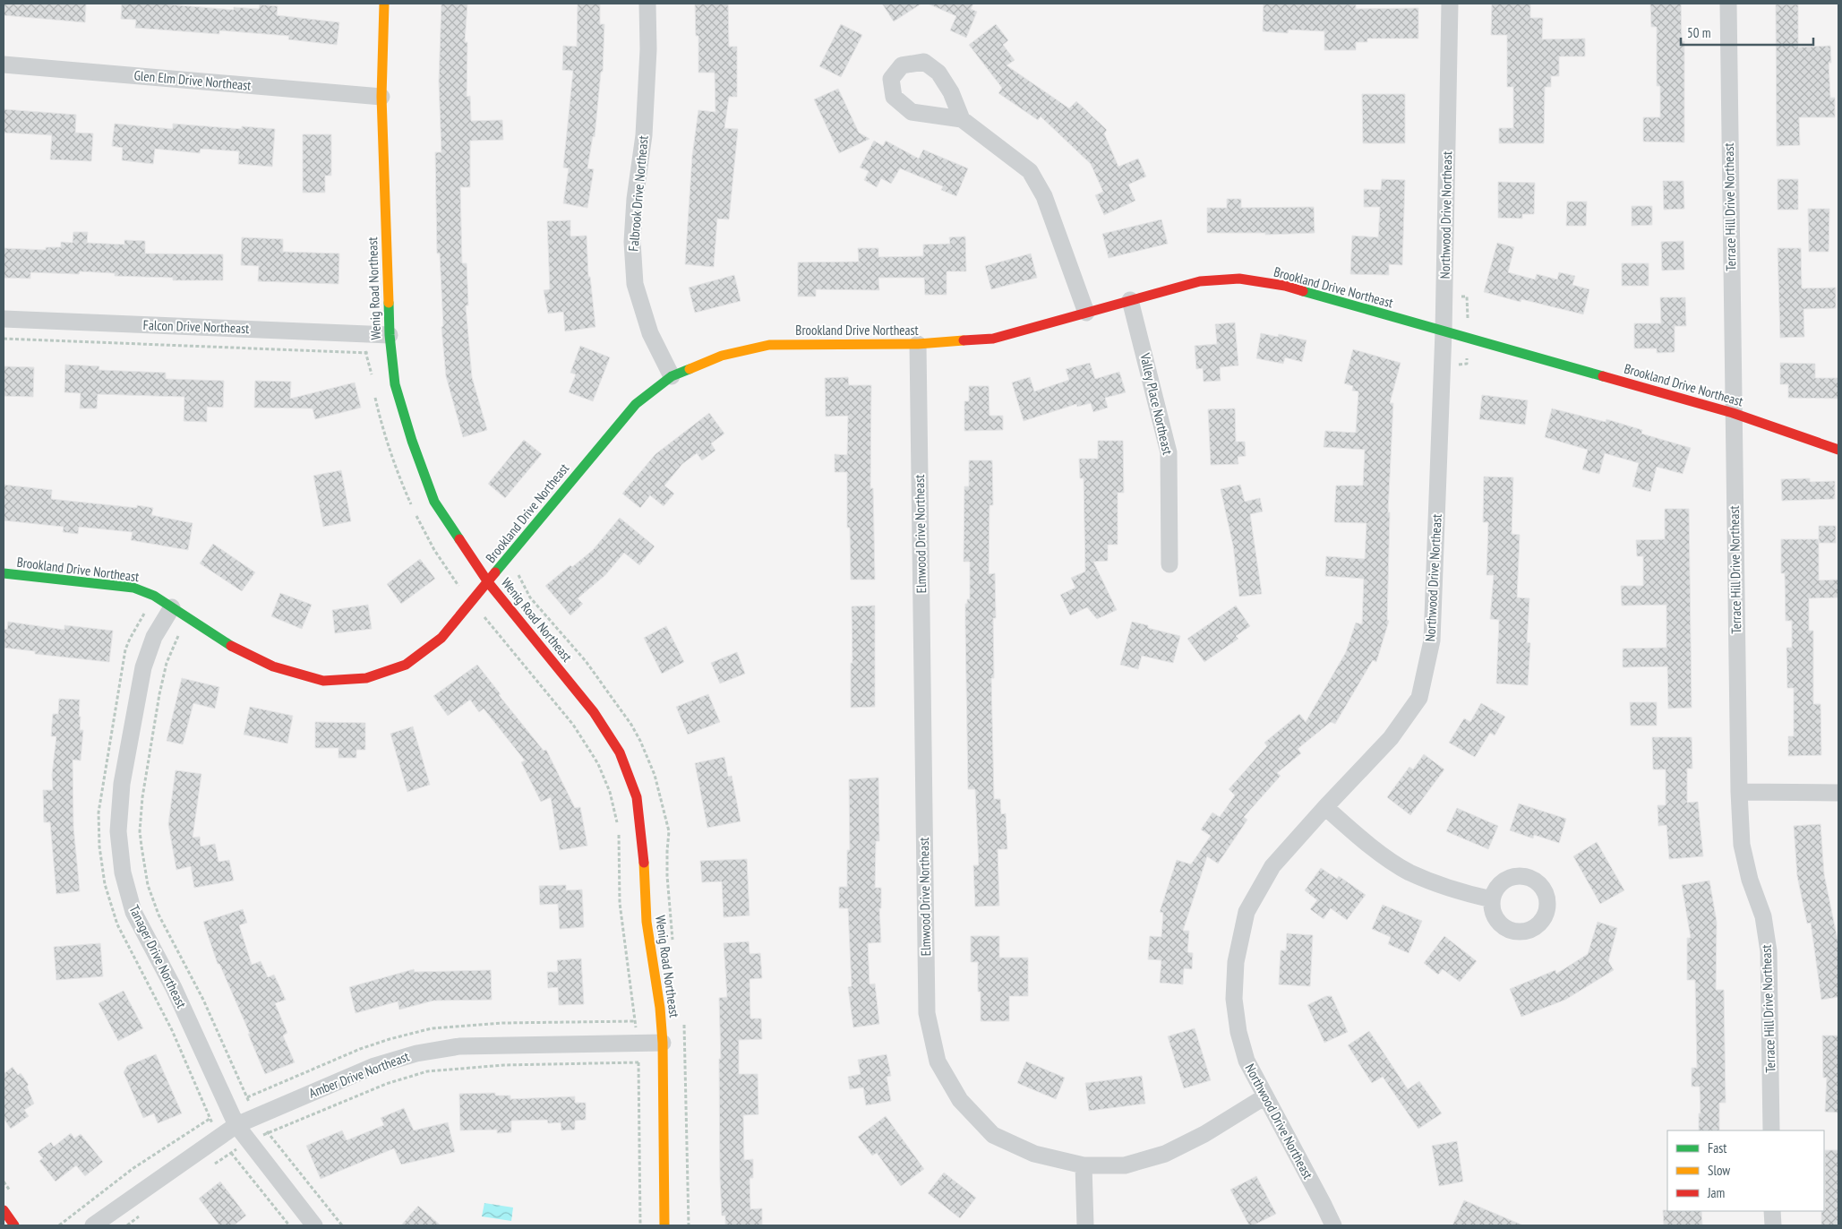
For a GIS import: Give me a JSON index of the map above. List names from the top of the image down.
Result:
{
  "streets": {
    "street": [
      "Glen Elm Drive Northeast",
      "Falbrook Drive Northeast",
      "Terrace Hill Drive Northeast",
      "Northwood Drive Northeast",
      "Brookland Drive Northeast",
      "Wenig Road Northeast",
      "Falcon Drive Northeast",
      "Valley Place Northeast",
      "Elmwood Drive Northeast",
      "Tanager Drive Northeast",
      "Amber Drive Northeast"
    ]
  },
  "crossings": [
    ["Glen Elm Drive Northeast", "Wenig Road Northeast"],
    ["Falbrook Drive Northeast", "Brookland Drive Northeast"],
    ["Terrace Hill Drive Northeast", "Brookland Drive Northeast"],
    ["Northwood Drive Northeast", "Brookland Drive Northeast"],
    ["Northwood Drive Northeast", "Elmwood Drive Northeast"],
    ["Brookland Drive Northeast", "Wenig Road Northeast"],
    ["Brookland Drive Northeast", "Valley Place Northeast"],
    ["Brookland Drive Northeast", "Elmwood Drive Northeast"],
    ["Brookland Drive Northeast", "Tanager Drive Northeast"],
    ["Wenig Road Northeast", "Falcon Drive Northeast"],
    ["Wenig Road Northeast", "Amber Drive Northeast"],
    ["Tanager Drive Northeast", "Amber Drive Northeast"]
  ],
  "legend": ["Fast", "Slow", "Jam"],
  "scale_bar": "50 m"
}
